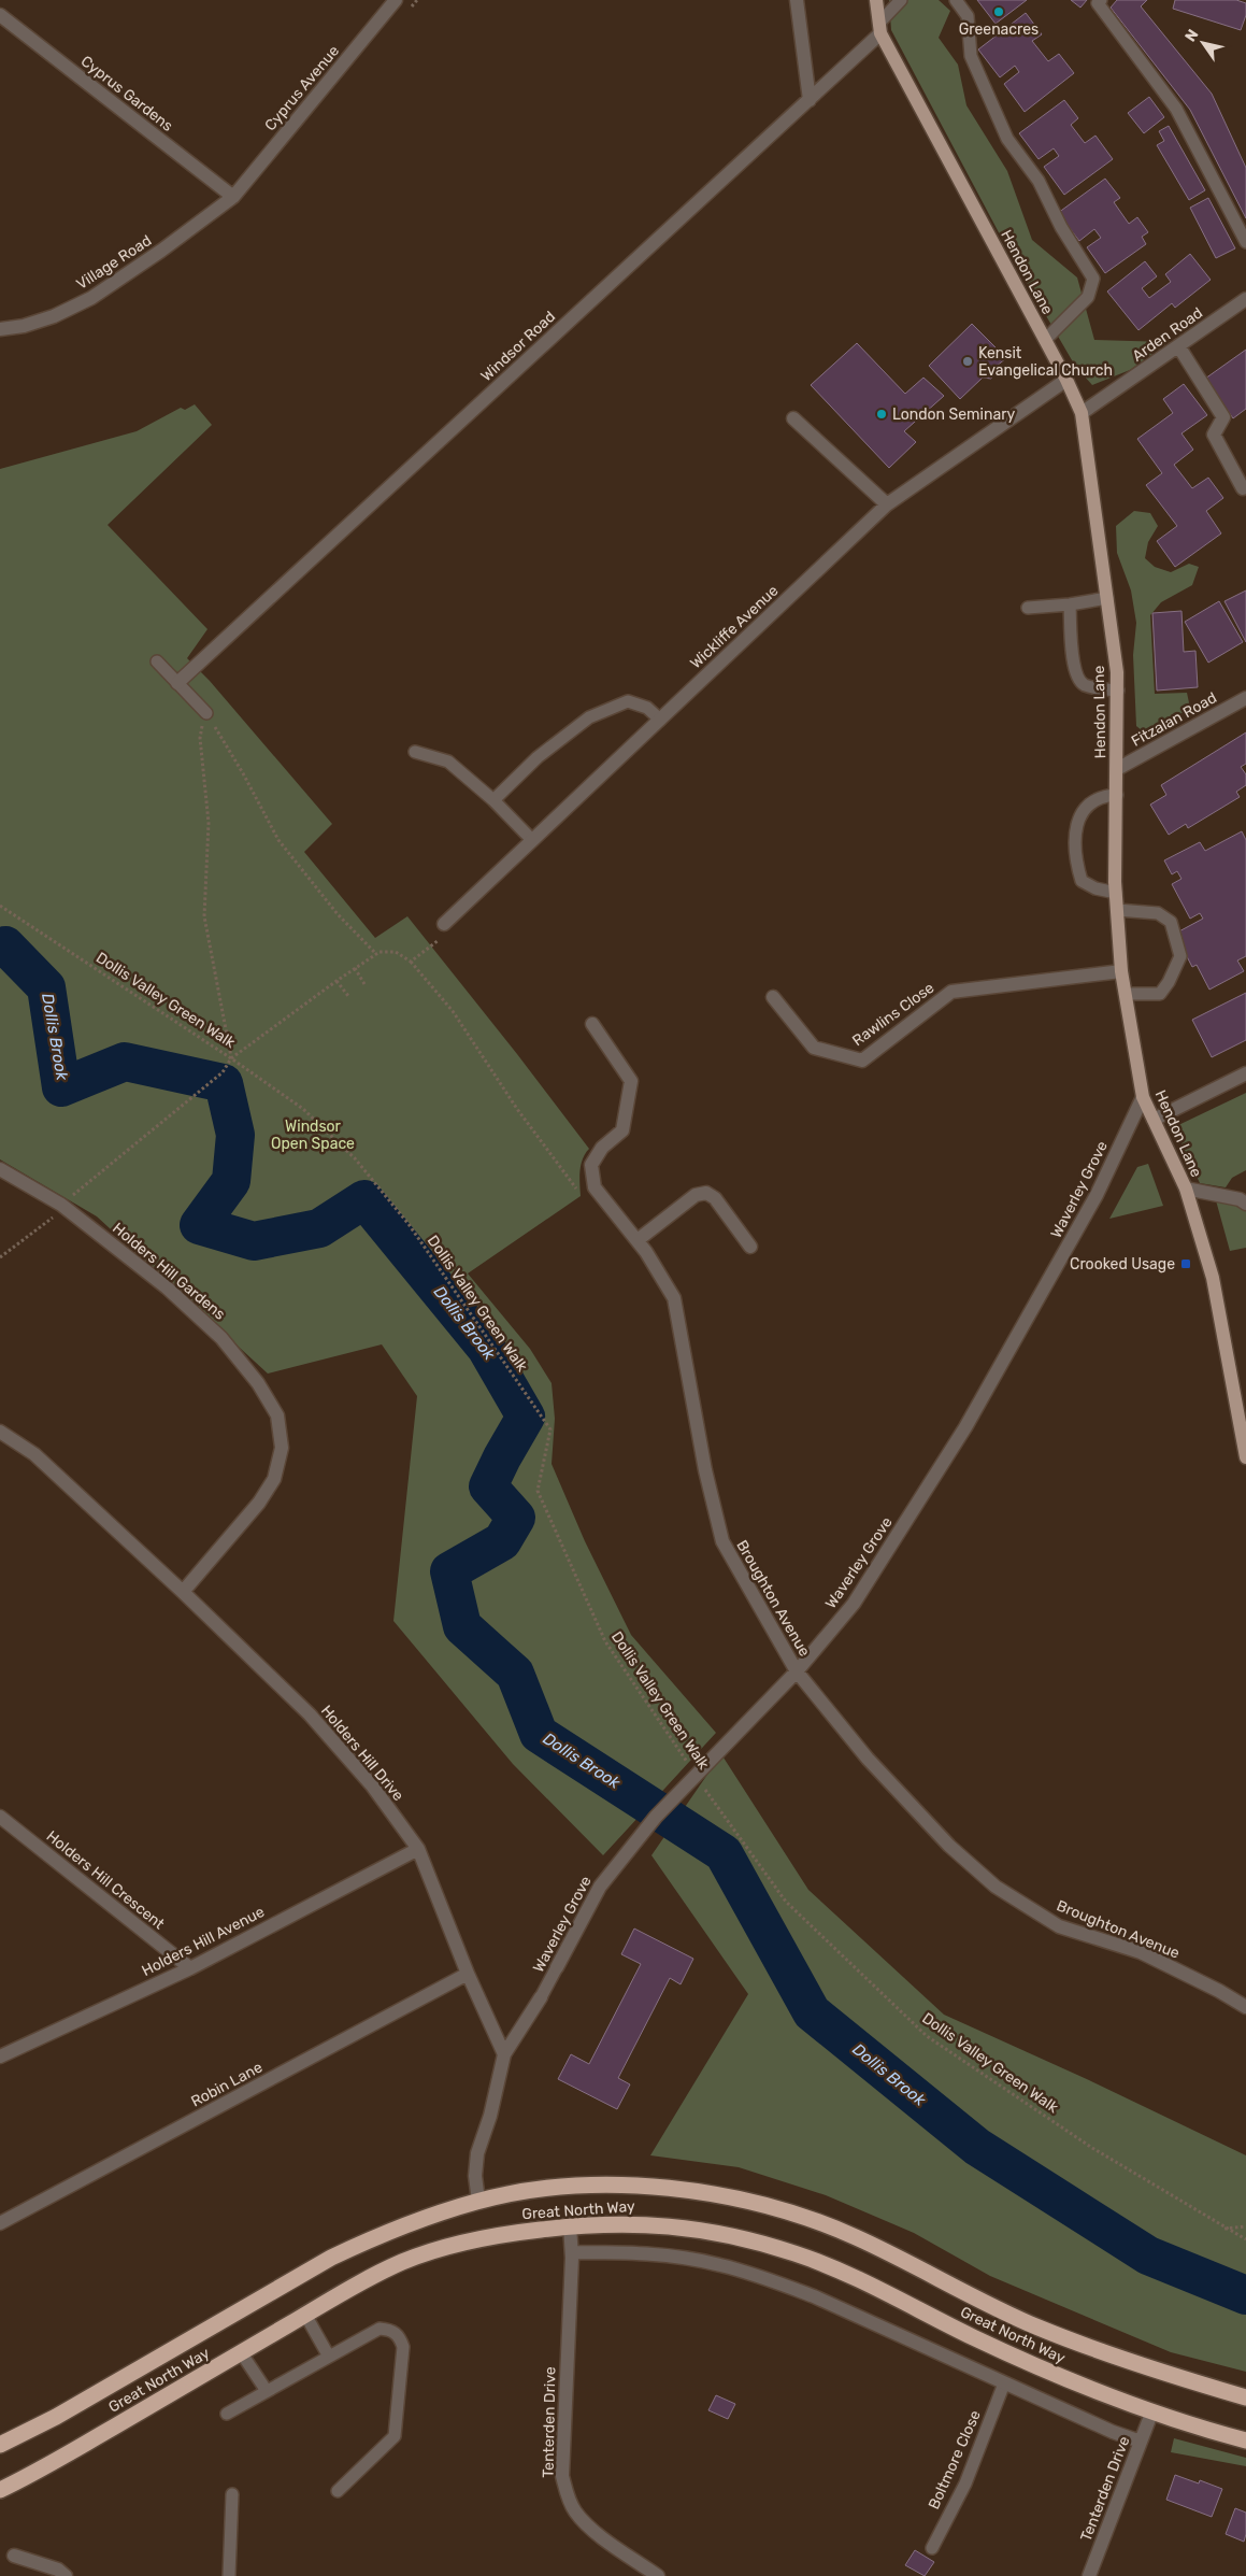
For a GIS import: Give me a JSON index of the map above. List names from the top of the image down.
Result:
{
  "streets": {
    "highway": ["Great North Way"],
    "main road": ["Hendon Lane"],
    "street": [
      "Cyprus Avenue",
      "Cyprus Gardens",
      "Village Road",
      "Arden Road",
      "Windsor Road",
      "Wickliffe Avenue",
      "Fitzalan Road",
      "Rawlins Close",
      "Waverley Grove",
      "Holders Hill Gardens",
      "Broughton Avenue",
      "Holders Hill Drive",
      "Holders Hill Crescent",
      "Holders Hill Avenue",
      "Robin Lane",
      "Tenterden Drive"
    ],
    "lane": ["Boltmore Close"],
    "path": ["Dollis Valley Green Walk"]
  },
  "crossings": [
    ["Cyprus Avenue", "Cyprus Gardens"],
    ["Cyprus Avenue", "Village Road"],
    ["Cyprus Gardens", "Village Road"],
    ["Hendon Lane", "Arden Road"],
    ["Hendon Lane", "Windsor Road"],
    ["Hendon Lane", "Wickliffe Avenue"],
    ["Hendon Lane", "Fitzalan Road"],
    ["Hendon Lane", "Rawlins Close"],
    ["Hendon Lane", "Waverley Grove"],
    ["Dollis Valley Green Walk", "Waverley Grove"],
    ["Waverley Grove", "Broughton Avenue"],
    ["Waverley Grove", "Holders Hill Drive"],
    ["Holders Hill Gardens", "Holders Hill Drive"],
    ["Holders Hill Drive", "Holders Hill Avenue"],
    ["Holders Hill Drive", "Robin Lane"],
    ["Holders Hill Crescent", "Holders Hill Avenue"],
    ["Great North Way", "Tenterden Drive"]
  ],
  "water": ["Dollis Brook"],
  "parks": ["Windsor Open Space"],
  "places": {
    "other": ["Greenacres", "Kensit Evangelical Church", "London Seminary"],
    "transit": ["Crooked Usage"]
  },
  "north": "top left"
}
